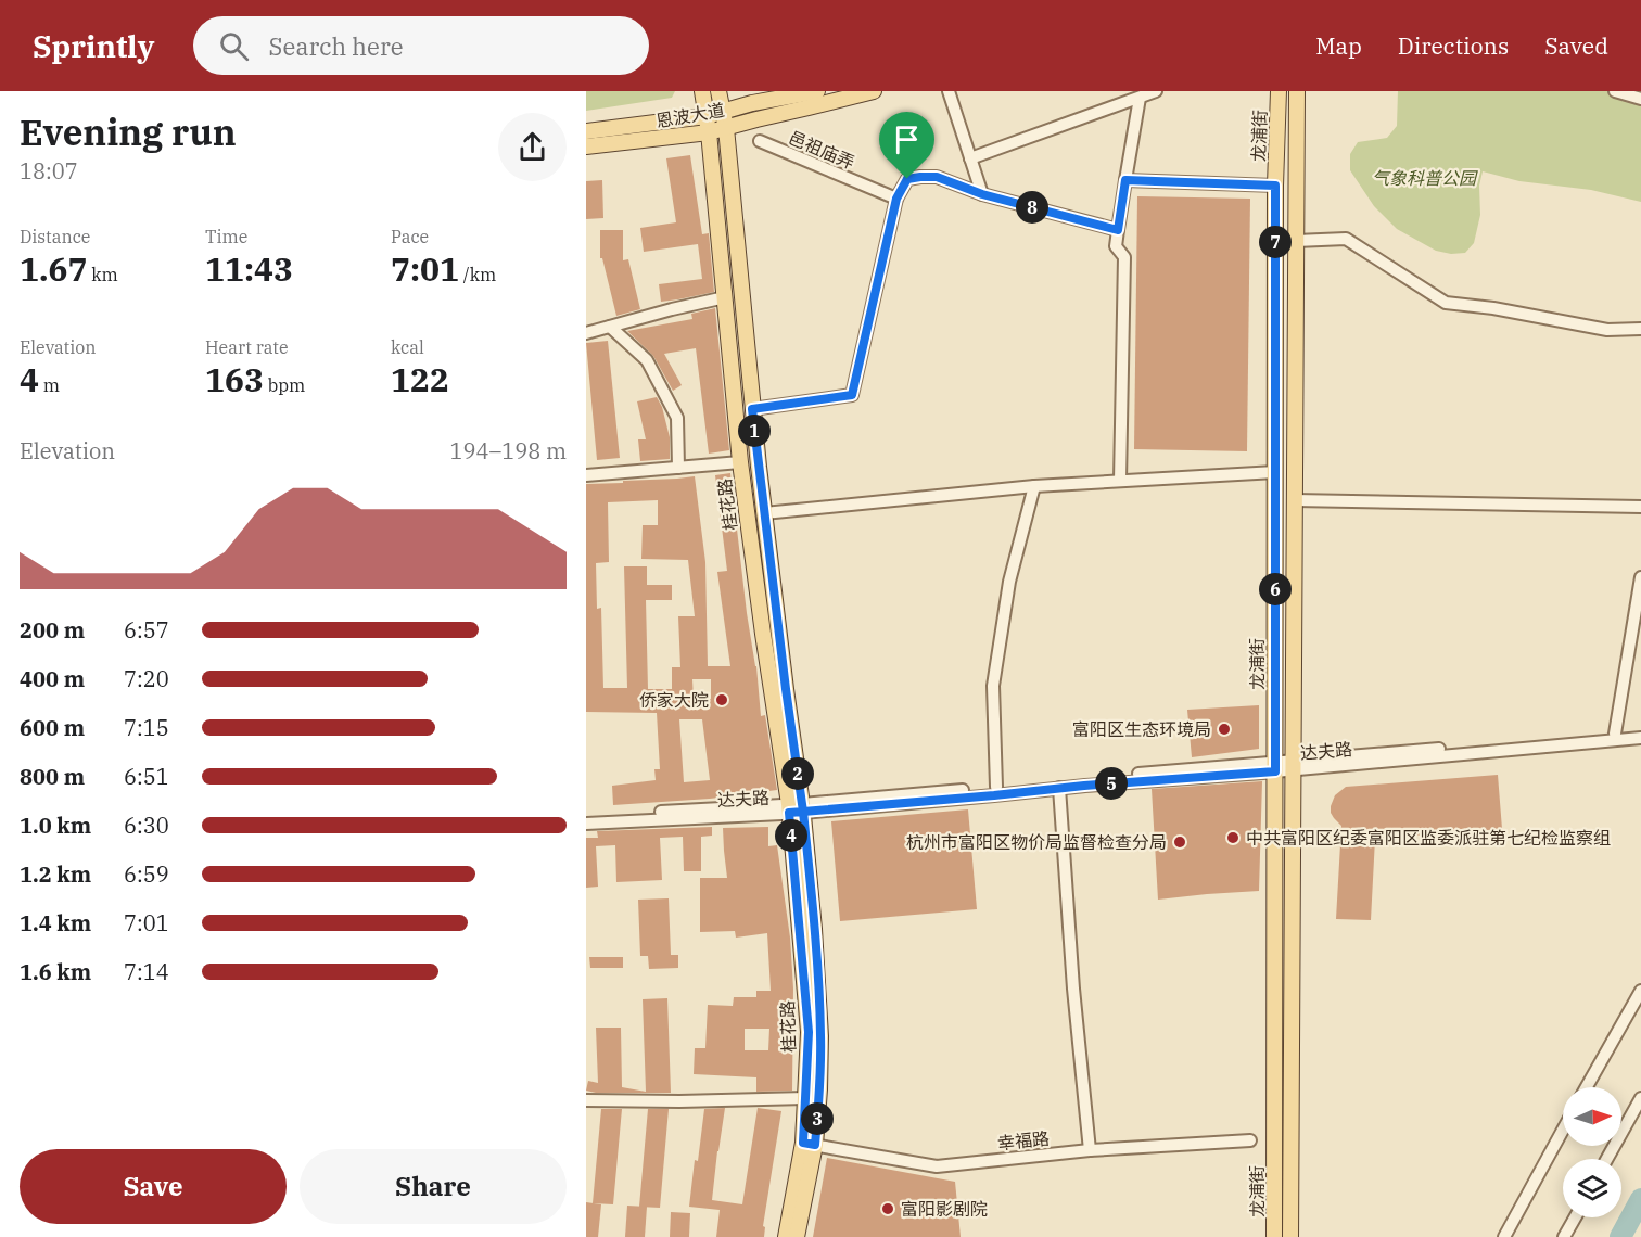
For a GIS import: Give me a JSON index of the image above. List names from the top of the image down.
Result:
{
  "streets": {
    "main road": ["恩波大道", "龙浦街", "桂花路"],
    "street": ["邑祖庙弄", "达夫路", "幸福路"]
  },
  "crossings": [
    ["恩波大道", "桂花路"],
    ["龙浦街", "达夫路"],
    ["桂花路", "达夫路"],
    ["桂花路", "幸福路"]
  ],
  "parks": ["气象科普公园"],
  "places": [
    "侨家大院",
    "富阳区生态环境局",
    "中共富阳区纪委富阳区监委派驻第七纪检监察组",
    "杭州市富阳区物价局监督检查分局",
    "富阳影剧院"
  ],
  "north": "right",
  "page": {
    "header": "Sprintly",
    "search": "Search here",
    "nav": ["Map", "Directions", "Saved"],
    "heading": ["Evening run", "18:07"],
    "pins": [
      "8",
      "7",
      "1",
      "6",
      "2",
      "5",
      "4",
      "3"
    ],
    "stats": [
      ["Distance", "1.67 km"],
      ["Time", "11:43"],
      ["Pace", "7:01 /km"],
      ["Elevation", "4 m"],
      ["Heart rate", "163 bpm"],
      ["kcal", "122"]
    ],
    "chart": ["Elevation", "194–198 m"],
    "list": [
      {
        "name": "200 m",
        "note": "6:57"
      },
      {
        "name": "400 m",
        "note": "7:20"
      },
      {
        "name": "600 m",
        "note": "7:15"
      },
      {
        "name": "800 m",
        "note": "6:51"
      },
      {
        "name": "1.0 km",
        "note": "6:30"
      },
      {
        "name": "1.2 km",
        "note": "6:59"
      },
      {
        "name": "1.4 km",
        "note": "7:01"
      },
      {
        "name": "1.6 km",
        "note": "7:14"
      }
    ],
    "buttons": ["Save", "Share"]
  }
}
